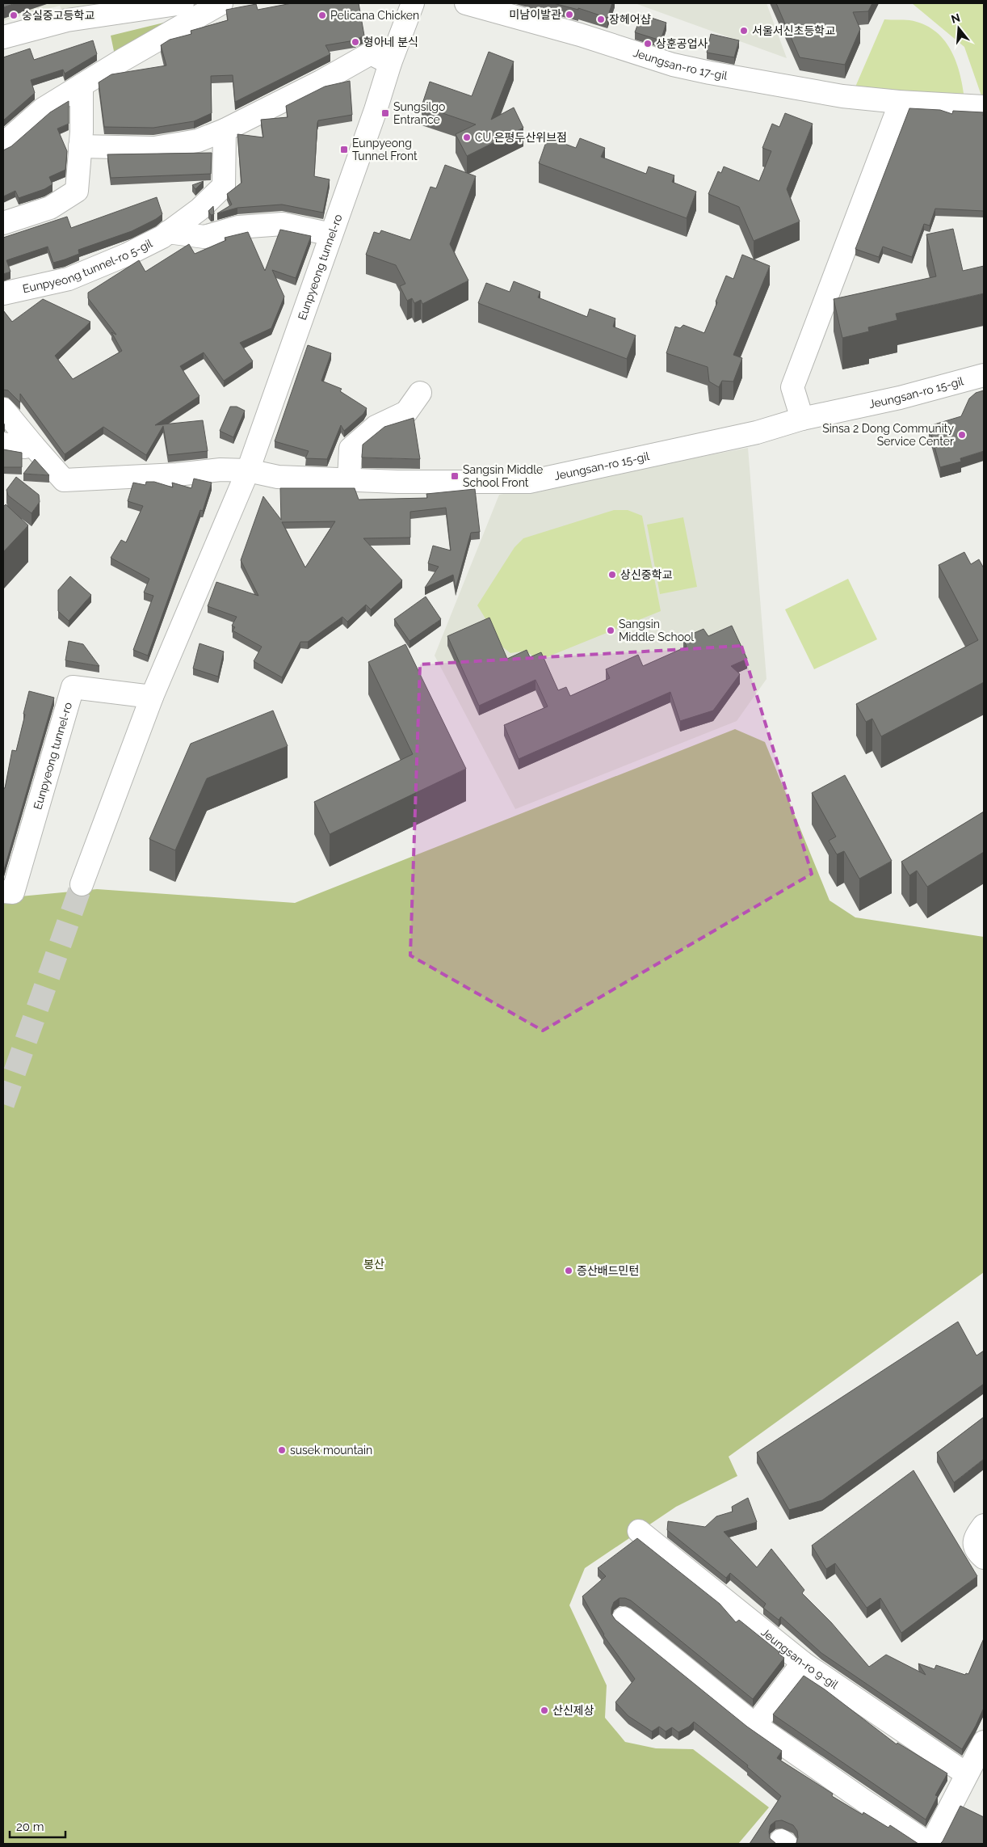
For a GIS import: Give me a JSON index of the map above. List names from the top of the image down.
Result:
{
  "streets": {
    "street": [
      "Jeungsan-ro 17-gil",
      "Eunpyeong tunnel-ro 5-gil",
      "Eunpyeong tunnel-ro",
      "Jeungsan-ro 15-gil",
      "Jeungsan-ro 9-gil"
    ]
  },
  "crossings": [
    ["Eunpyeong tunnel-ro", "Jeungsan-ro 15-gil"]
  ],
  "parks": ["봉산"],
  "places": {
    "other": [
      "미남이발관",
      "숭실중고등학교",
      "Pelicana Chicken",
      "장헤어샵",
      "서울서신초등학교",
      "형아네 분식",
      "상훈공업사",
      "CU 은평두산위브점",
      "Sinsa 2 Dong Community Service Center",
      "상신중학교",
      "Sangsin Middle School",
      "증산배드민턴",
      "susek mountain",
      "산신제상"
    ],
    "transit": ["Sungsilgo Entrance", "Eunpyeong Tunnel Front", "Sangsin Middle School Front"]
  },
  "scale_bar": "20 m",
  "north": "top"
}
